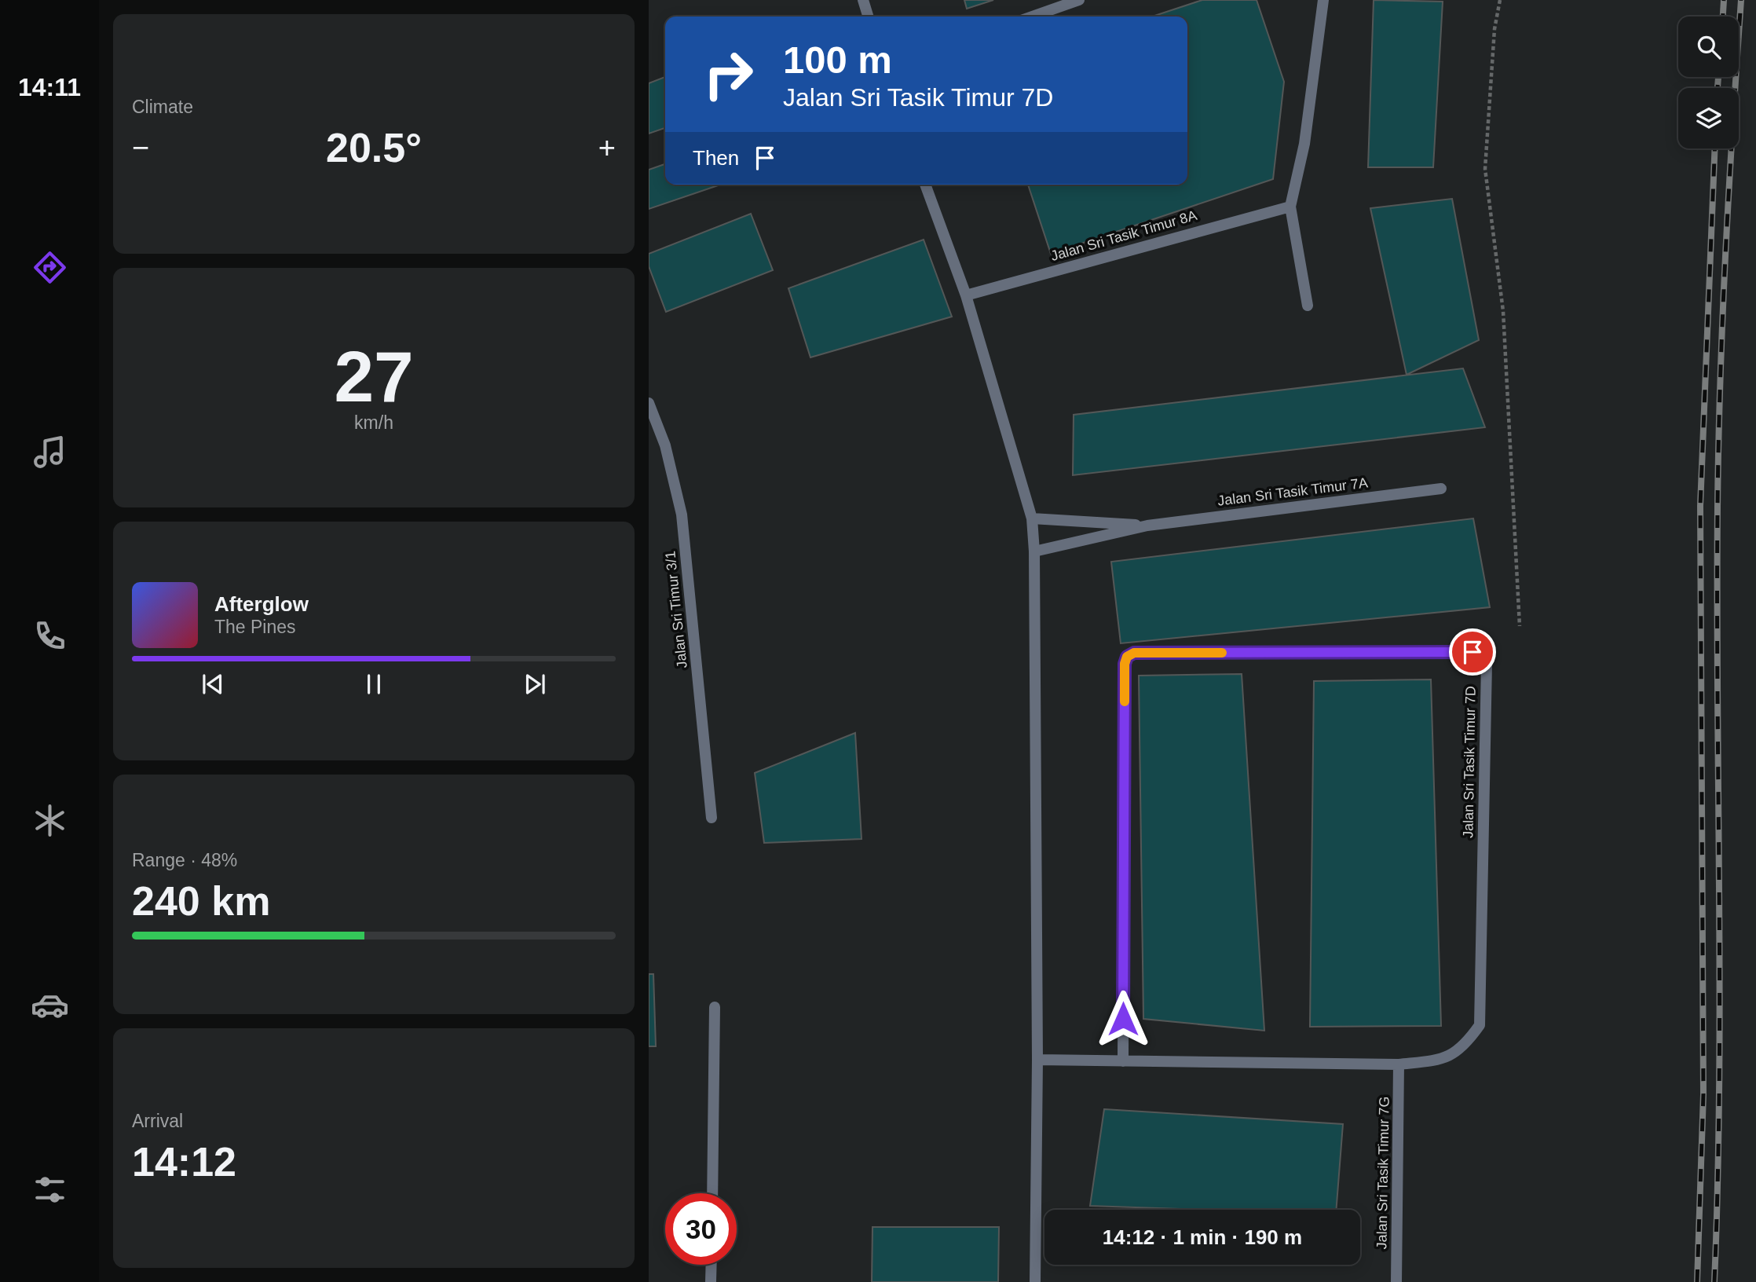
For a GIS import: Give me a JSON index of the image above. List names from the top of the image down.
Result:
{
  "streets": {
    "street": [
      "Jalan Sri Tasik Timur 8A",
      "Jalan Sri Tasik Timur 7A",
      "Jalan Sri Timur 3/1",
      "Jalan Sri Tasik Timur 7D",
      "Jalan Sri Tasik Timur 7G"
    ]
  },
  "crossings": [
    ["Jalan Sri Tasik Timur 7D", "Jalan Sri Tasik Timur 7G"]
  ],
  "page": {
    "tabs": "14:11",
    "tile": [
      "Climate",
      ["27", "km/h"],
      ["Range · 48%", "240 km"],
      ["Arrival", "14:12"]
    ],
    "turn": ["100 m", "Jalan Sri Tasik Timur 7D"],
    "heat": ["−", "20.5°", "+"],
    "then": "Then",
    "song": ["Afterglow", "The Pines"],
    "limit": "30",
    "trip": "14:12 · 1 min · 190 m"
  }
}
